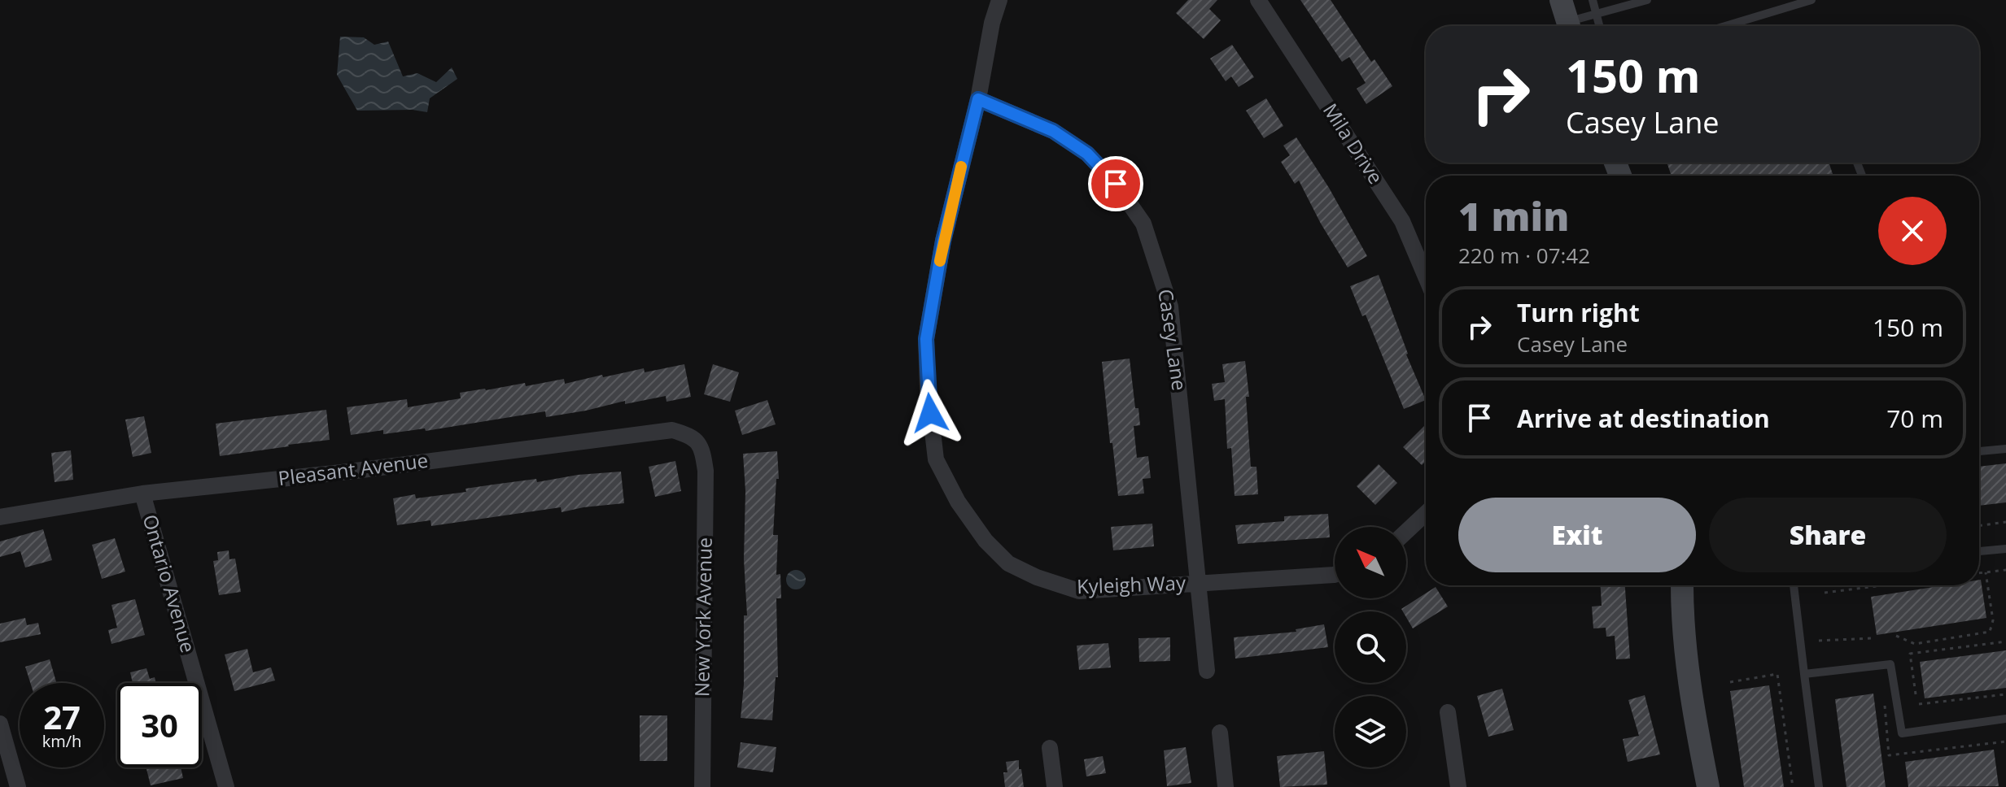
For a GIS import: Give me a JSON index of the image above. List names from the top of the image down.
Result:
{
  "streets": {
    "street": [
      "Mila Drive",
      "Casey Lane",
      "Pleasant Avenue",
      "Ontario Avenue",
      "Kyleigh Way",
      "New York Avenue"
    ]
  },
  "crossings": [
    ["Casey Lane", "Kyleigh Way"],
    ["Pleasant Avenue", "Ontario Avenue"],
    ["Pleasant Avenue", "New York Avenue"]
  ],
  "north": "top left",
  "page": {
    "turn": ["150 m", "Casey Lane"],
    "heading": ["1 min", "220 m · 07:42"],
    "list": [
      {
        "name": "Turn right",
        "note": "Casey Lane",
        "value": "150 m"
      },
      {
        "name": "Arrive at destination",
        "value": "70 m"
      }
    ],
    "buttons": ["Exit", "Share"],
    "speed": "27 km/h",
    "limit": "30"
  }
}
